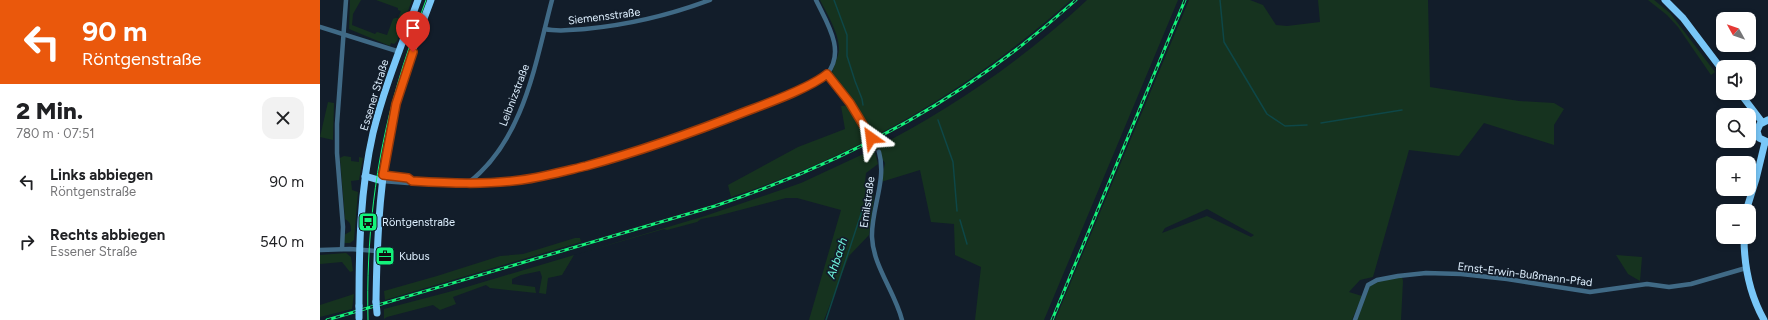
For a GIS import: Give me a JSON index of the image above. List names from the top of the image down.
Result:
{
  "streets": {
    "main road": ["Essener Straße"],
    "street": [
      "Siemensstraße",
      "Leibnizstraße",
      "Emilstraße",
      "Ernst-Erwin-Bußmann-Pfad"
    ]
  },
  "crossings": [
    ["Siemensstraße", "Leibnizstraße"]
  ],
  "water": ["Ahbach"],
  "places": {
    "bus stop": ["Röntgenstraße"],
    "office": ["Kubus"]
  },
  "north": "top left",
  "page": {
    "turn": ["90 m", "Röntgenstraße"],
    "map_buttons": ["+", "−"],
    "heading": ["2 Min.", "780 m · 07:51"],
    "list": [
      {
        "name": "Links abbiegen",
        "note": "Röntgenstraße",
        "value": "90 m"
      },
      {
        "name": "Rechts abbiegen",
        "note": "Essener Straße",
        "value": "540 m"
      }
    ]
  }
}
